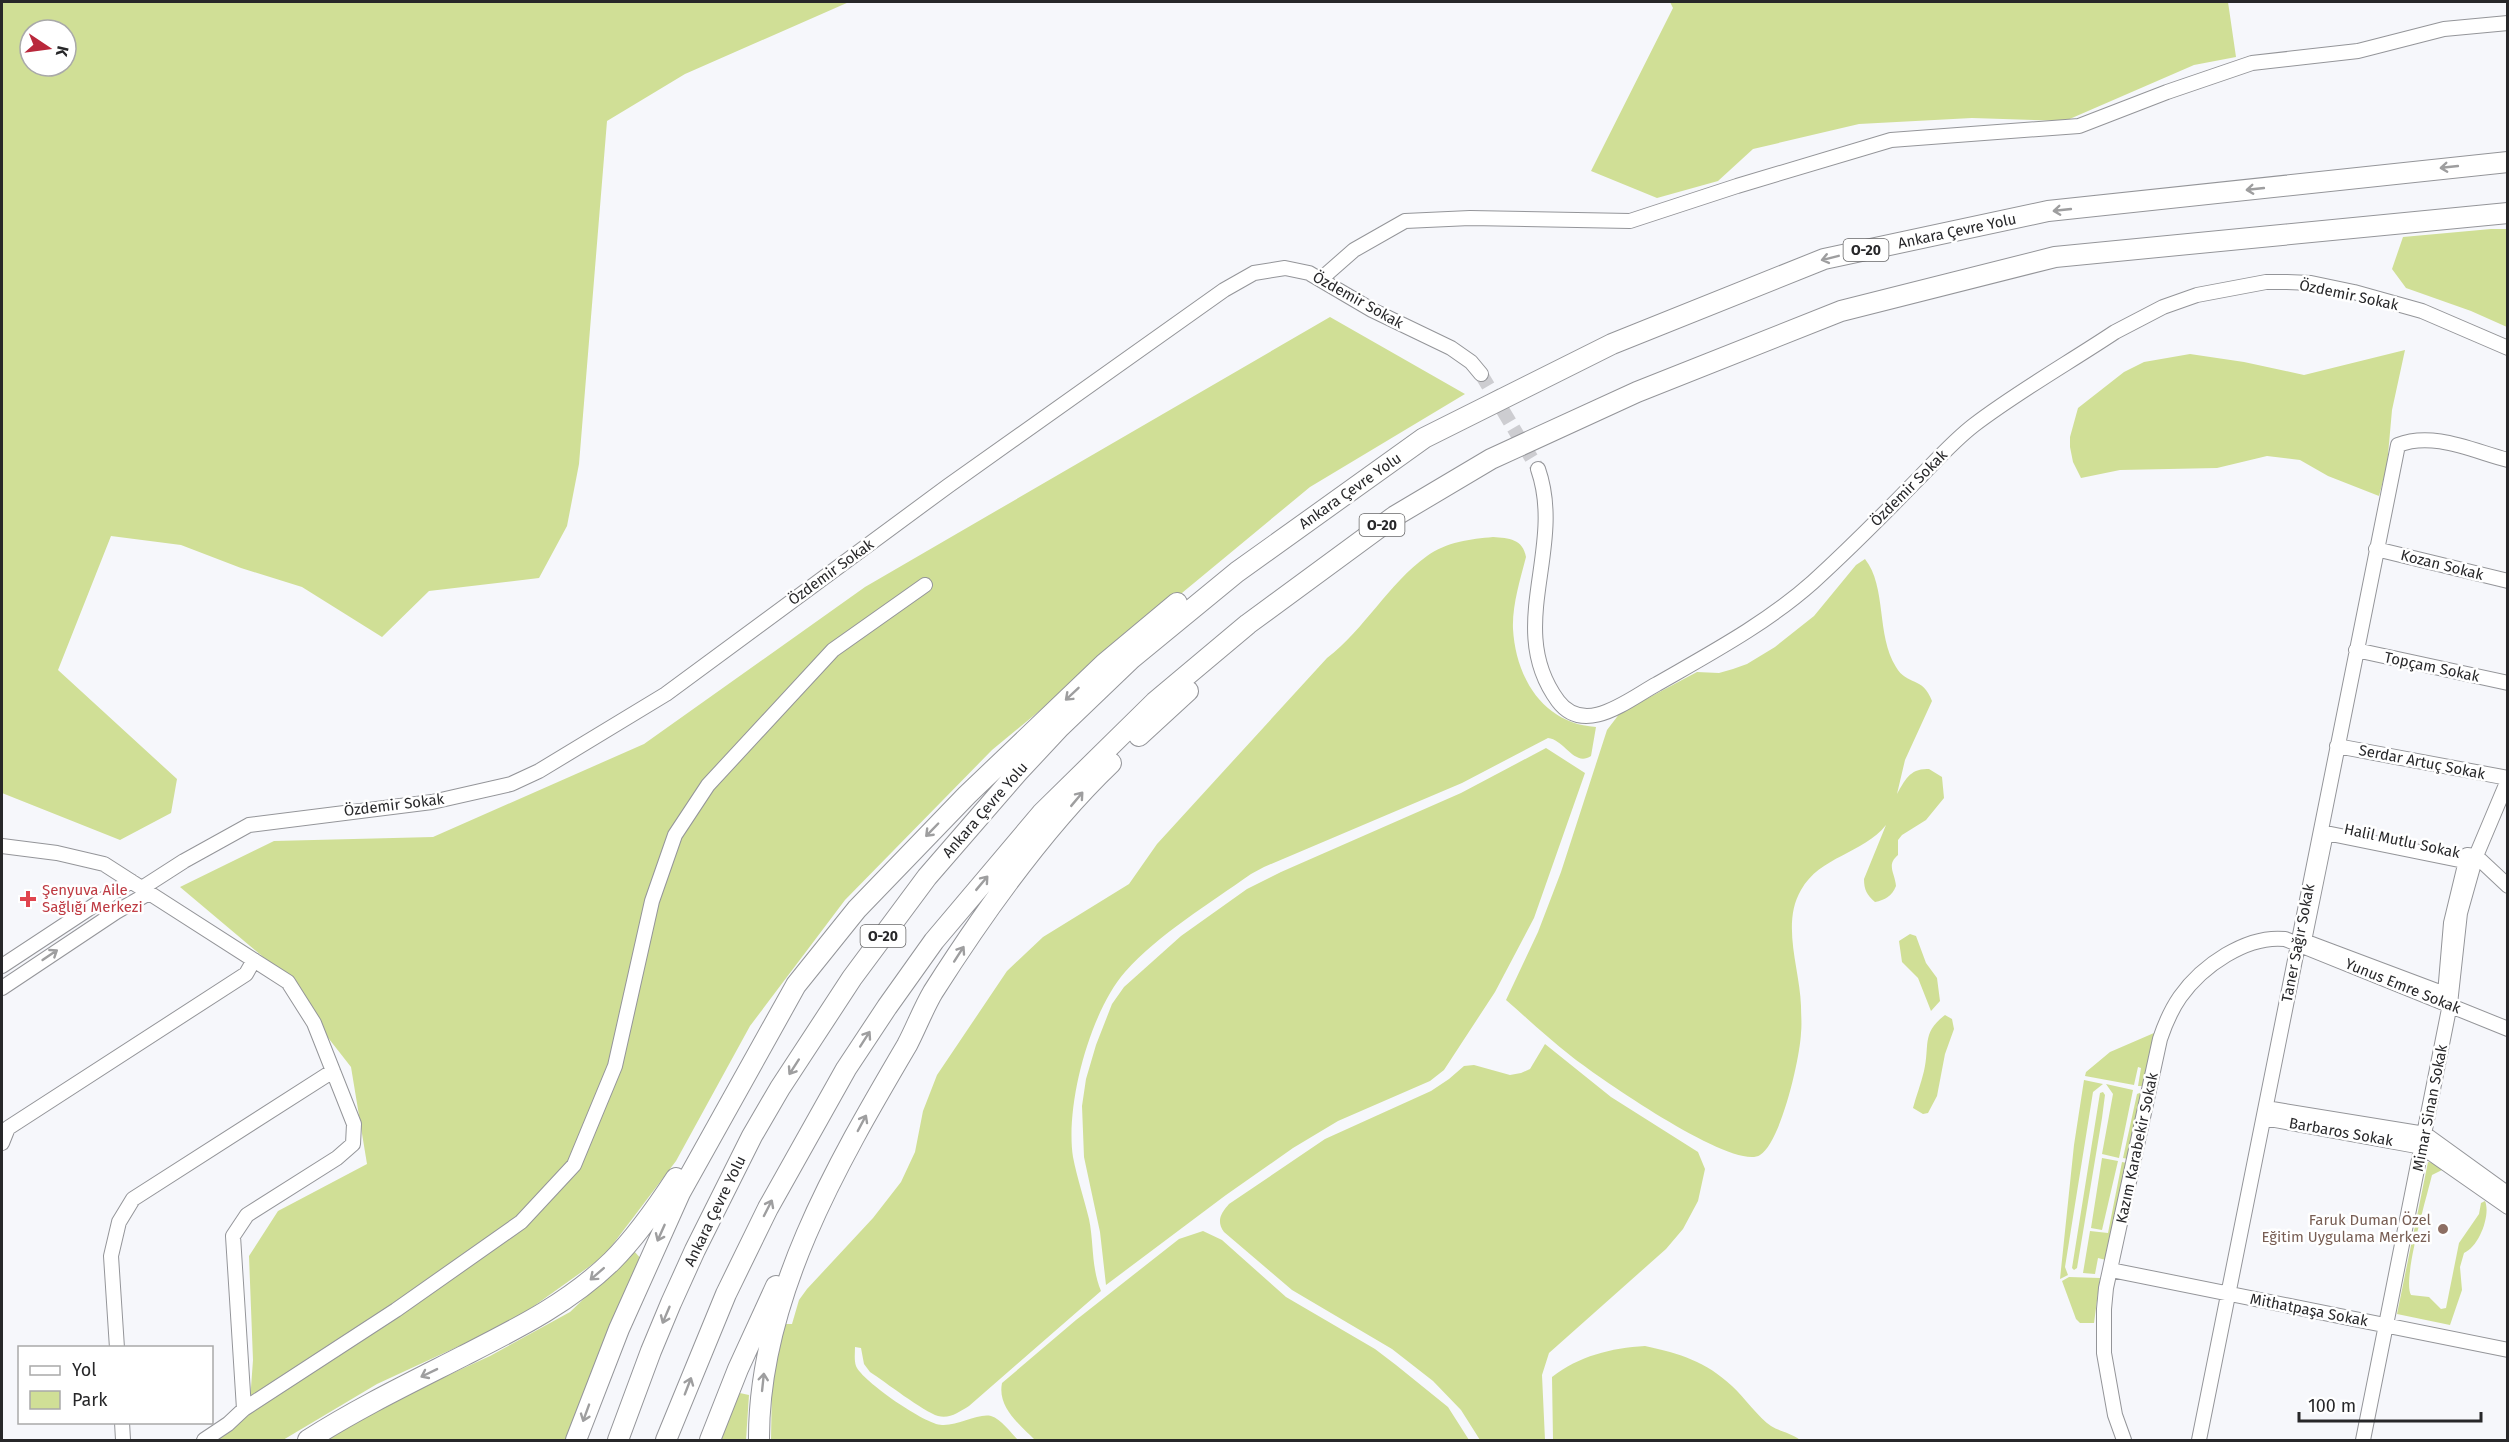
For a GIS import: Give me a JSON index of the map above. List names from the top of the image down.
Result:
{
  "streets": {
    "highway": ["Ankara Çevre Yolu", "O-20"],
    "street": [
      "Özdemir Sokak",
      "Kozan Sokak",
      "Topçam Sokak",
      "Serdar Artuç Sokak",
      "Halil Mutlu Sokak",
      "Taner Sağır Sokak",
      "Yunus Emre Sokak",
      "Mimar Sinan Sokak",
      "Barbaros Sokak",
      "Kazım Karabekir Sokak",
      "Mithatpaşa Sokak"
    ]
  },
  "crossings": [
    ["Kozan Sokak", "Taner Sağır Sokak"],
    ["Topçam Sokak", "Taner Sağır Sokak"],
    ["Serdar Artuç Sokak", "Taner Sağır Sokak"],
    ["Serdar Artuç Sokak", "Mimar Sinan Sokak"],
    ["Halil Mutlu Sokak", "Taner Sağır Sokak"],
    ["Halil Mutlu Sokak", "Mimar Sinan Sokak"],
    ["Taner Sağır Sokak", "Yunus Emre Sokak"],
    ["Taner Sağır Sokak", "Barbaros Sokak"],
    ["Taner Sağır Sokak", "Kazım Karabekir Sokak"],
    ["Taner Sağır Sokak", "Mithatpaşa Sokak"],
    ["Yunus Emre Sokak", "Mimar Sinan Sokak"],
    ["Yunus Emre Sokak", "Kazım Karabekir Sokak"],
    ["Mimar Sinan Sokak", "Barbaros Sokak"],
    ["Mimar Sinan Sokak", "Mithatpaşa Sokak"],
    ["Kazım Karabekir Sokak", "Mithatpaşa Sokak"]
  ],
  "places": {
    "health": ["Şenyuva Aile Sağlığı Merkezi"],
    "other": ["Faruk Duman Özel Eğitim Uygulama Merkezi"]
  },
  "legend": ["Yol", "Park"],
  "scale_bar": "100 m",
  "north": "right"
}
